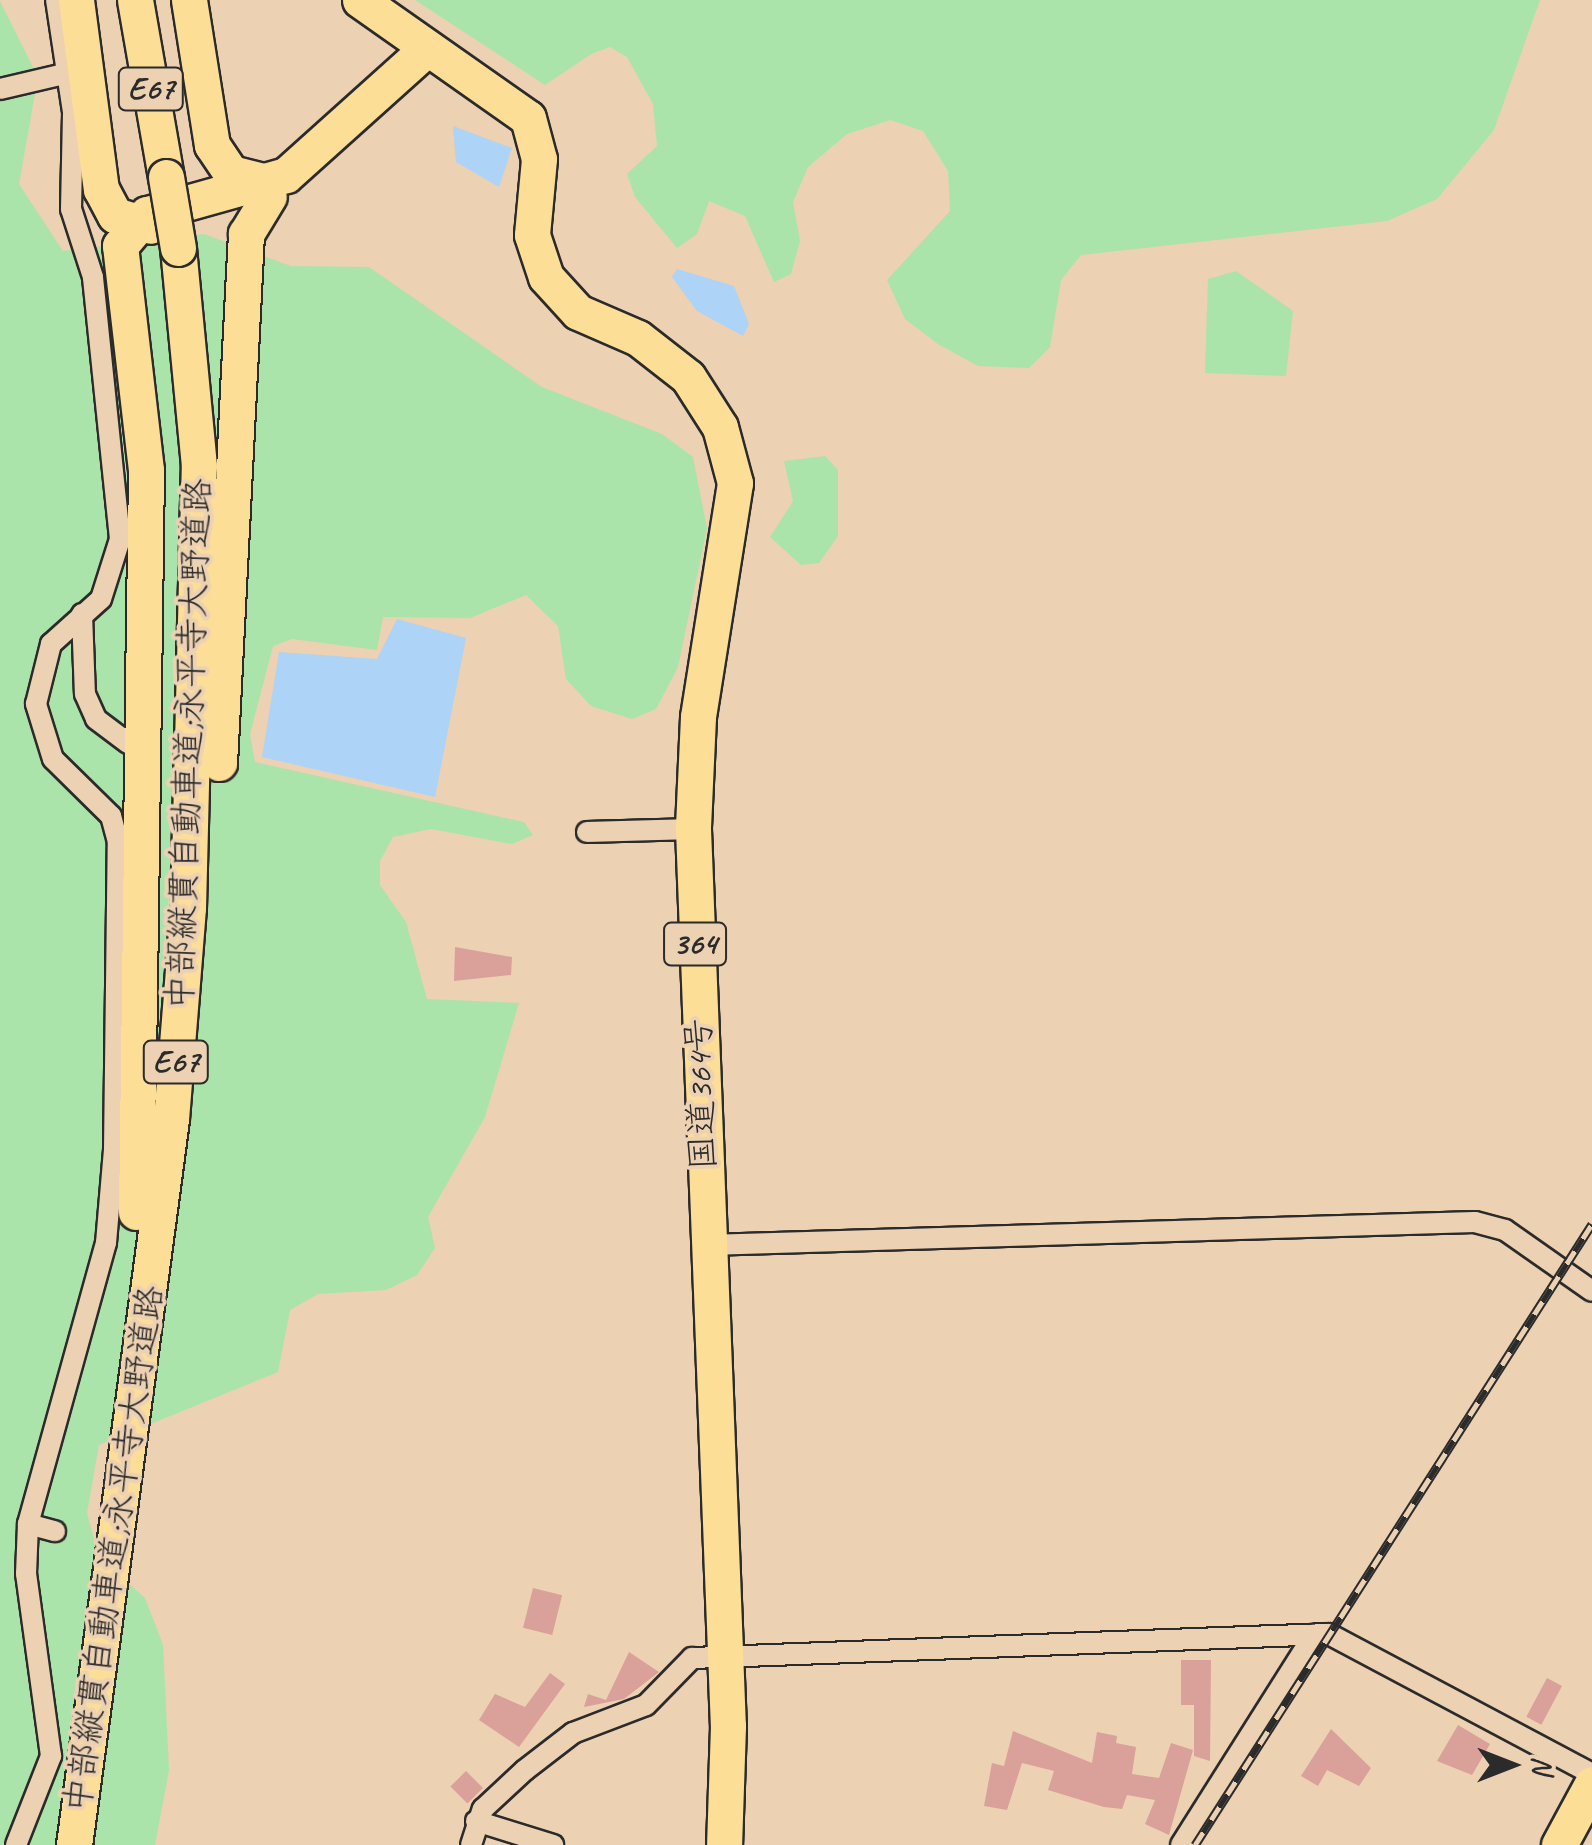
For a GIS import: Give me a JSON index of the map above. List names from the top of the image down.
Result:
{
  "streets": {
    "highway": [
      "E67",
      "中部縦貫自動車道;永平寺大野道路",
      "364",
      "国道364号"
    ]
  },
  "crossings": [
    ["364", "国道364号"]
  ],
  "north": "right"
}
